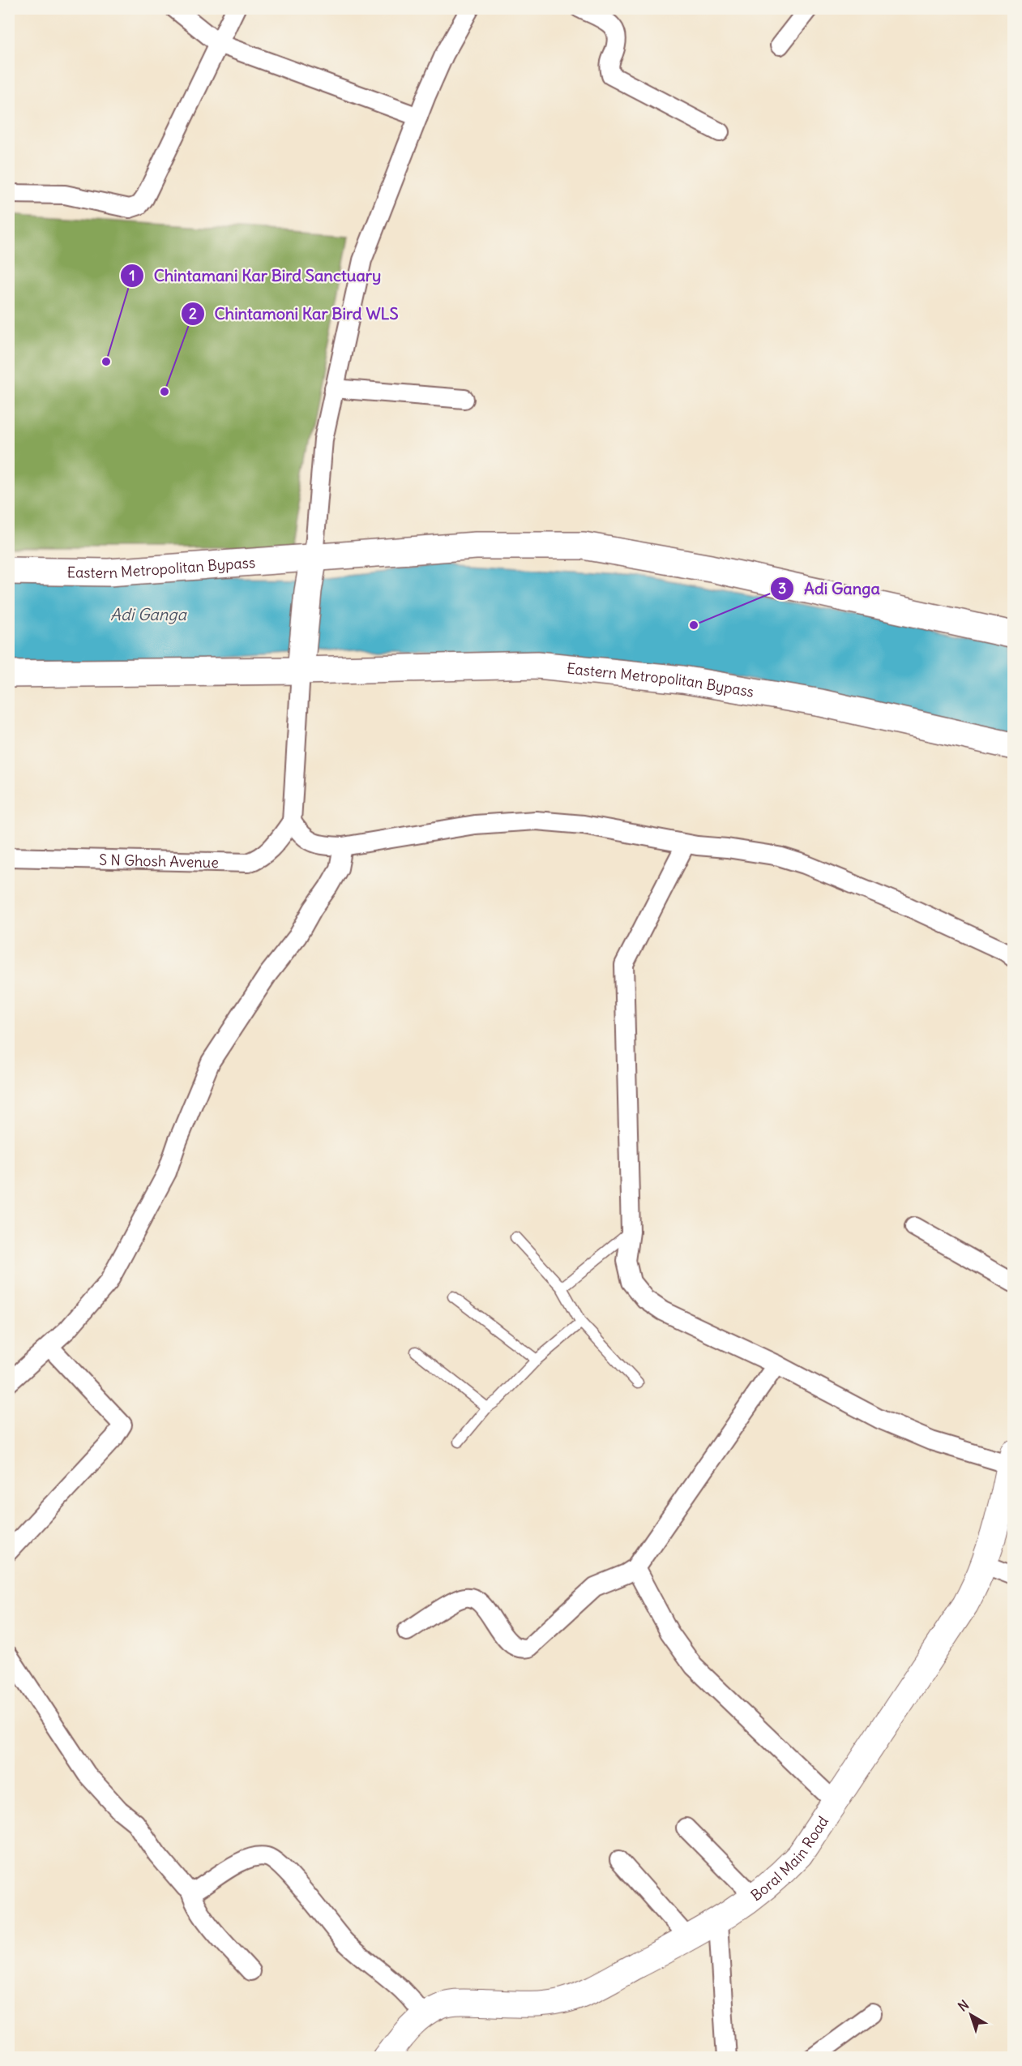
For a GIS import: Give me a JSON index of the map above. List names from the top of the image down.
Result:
{
  "streets": {
    "main road": ["Eastern Metropolitan Bypass", "Boral Main Road"],
    "street": ["S N Ghosh Avenue"]
  },
  "water": ["Adi Ganga"],
  "places": ["Chintamani Kar Bird Sanctuary", "Chintamoni Kar Bird WLS", "Adi Ganga"],
  "north": "top left"
}
